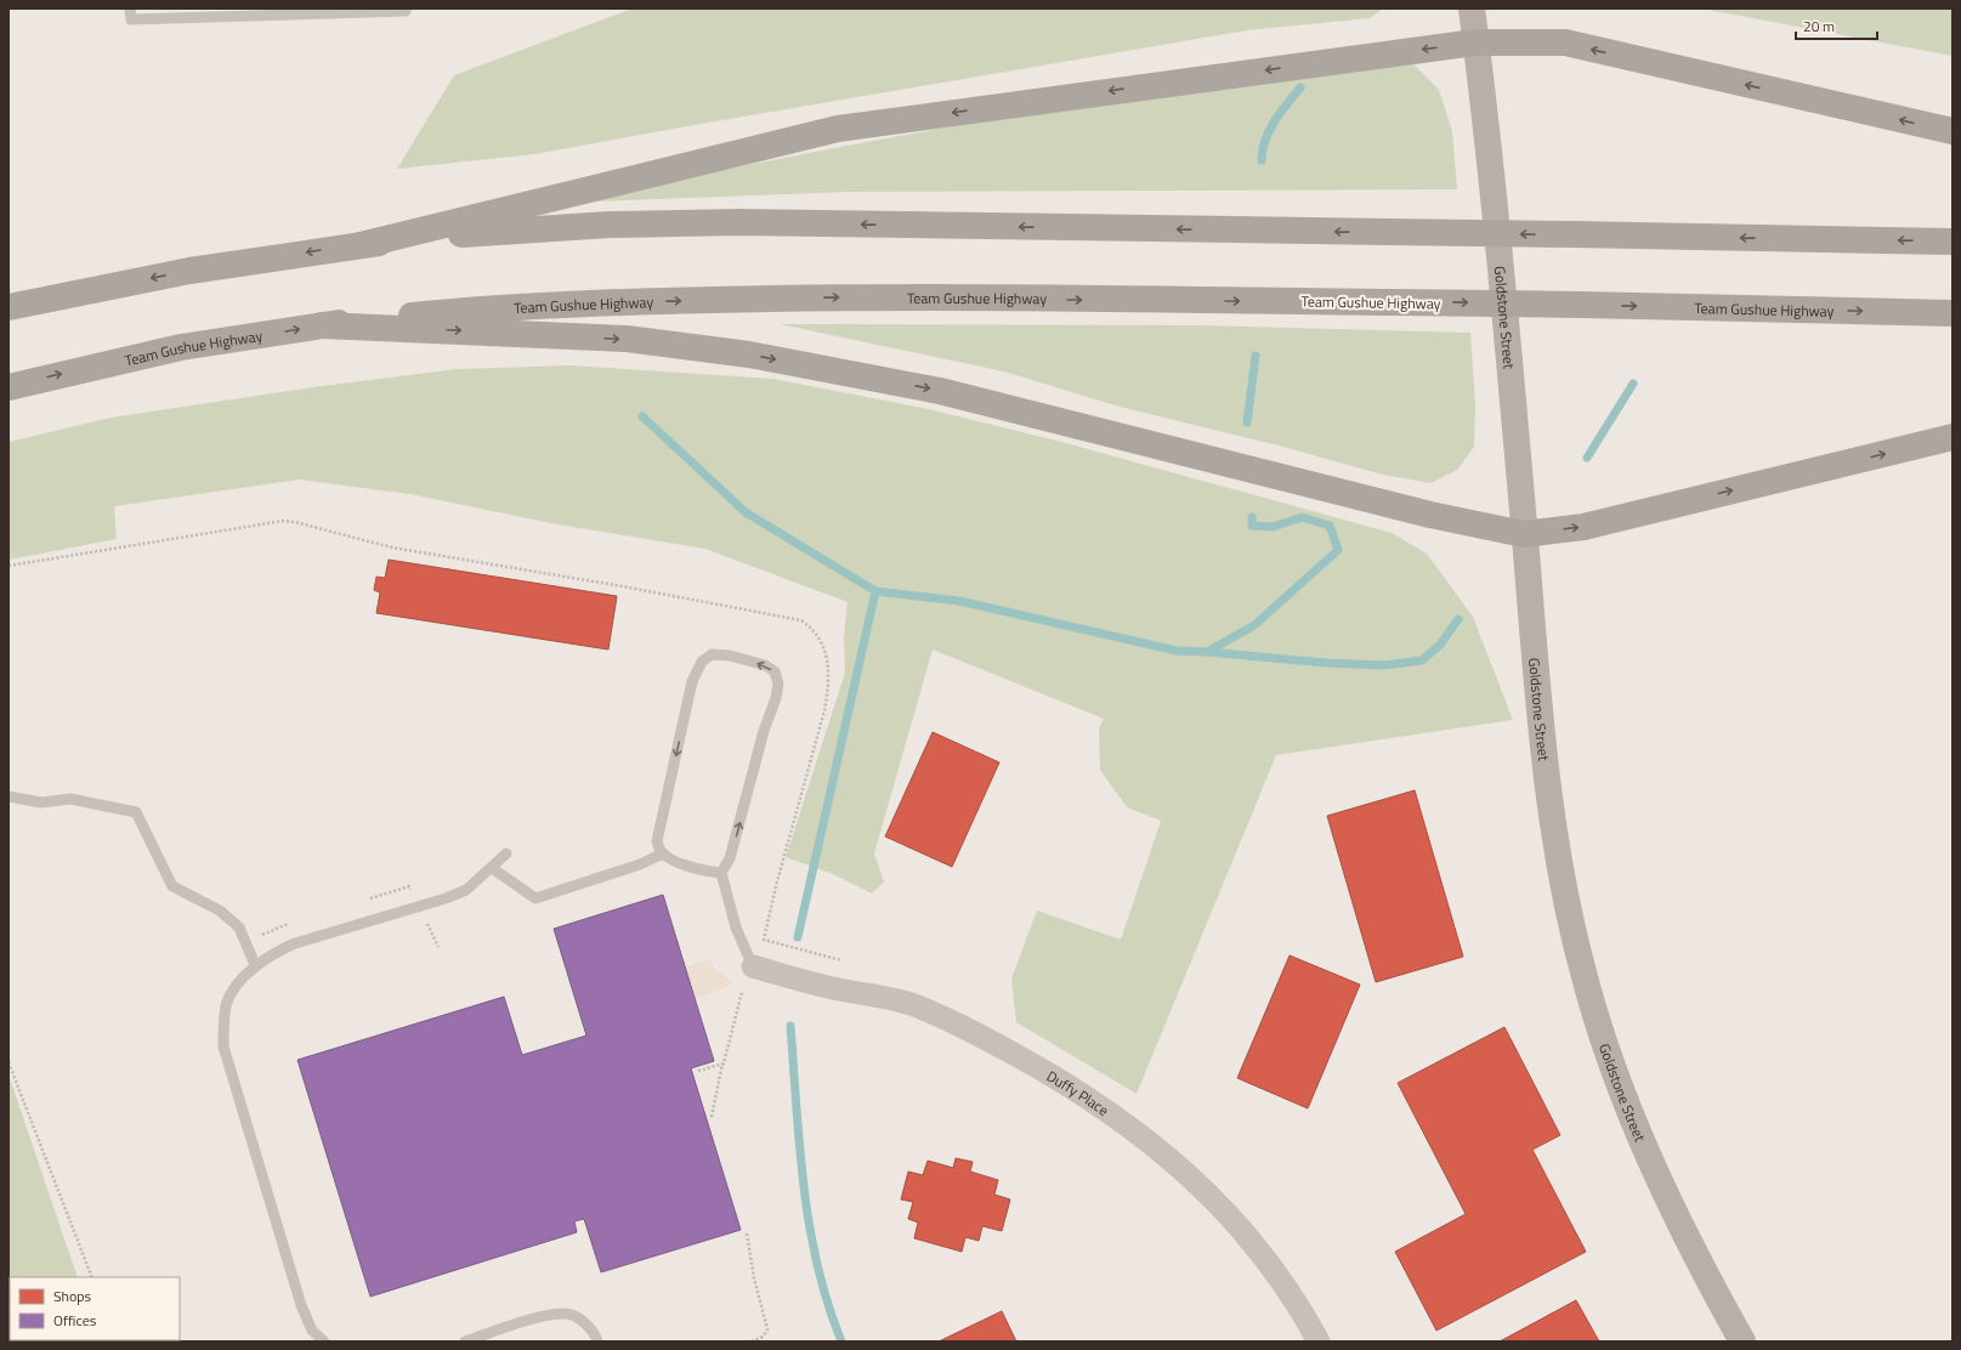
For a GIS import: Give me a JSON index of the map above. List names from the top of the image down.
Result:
{
  "streets": {
    "highway": ["Team Gushue Highway"],
    "main road": ["Goldstone Street"],
    "street": ["Duffy Place"]
  },
  "legend": ["Shops", "Offices"],
  "scale_bar": "20 m"
}
